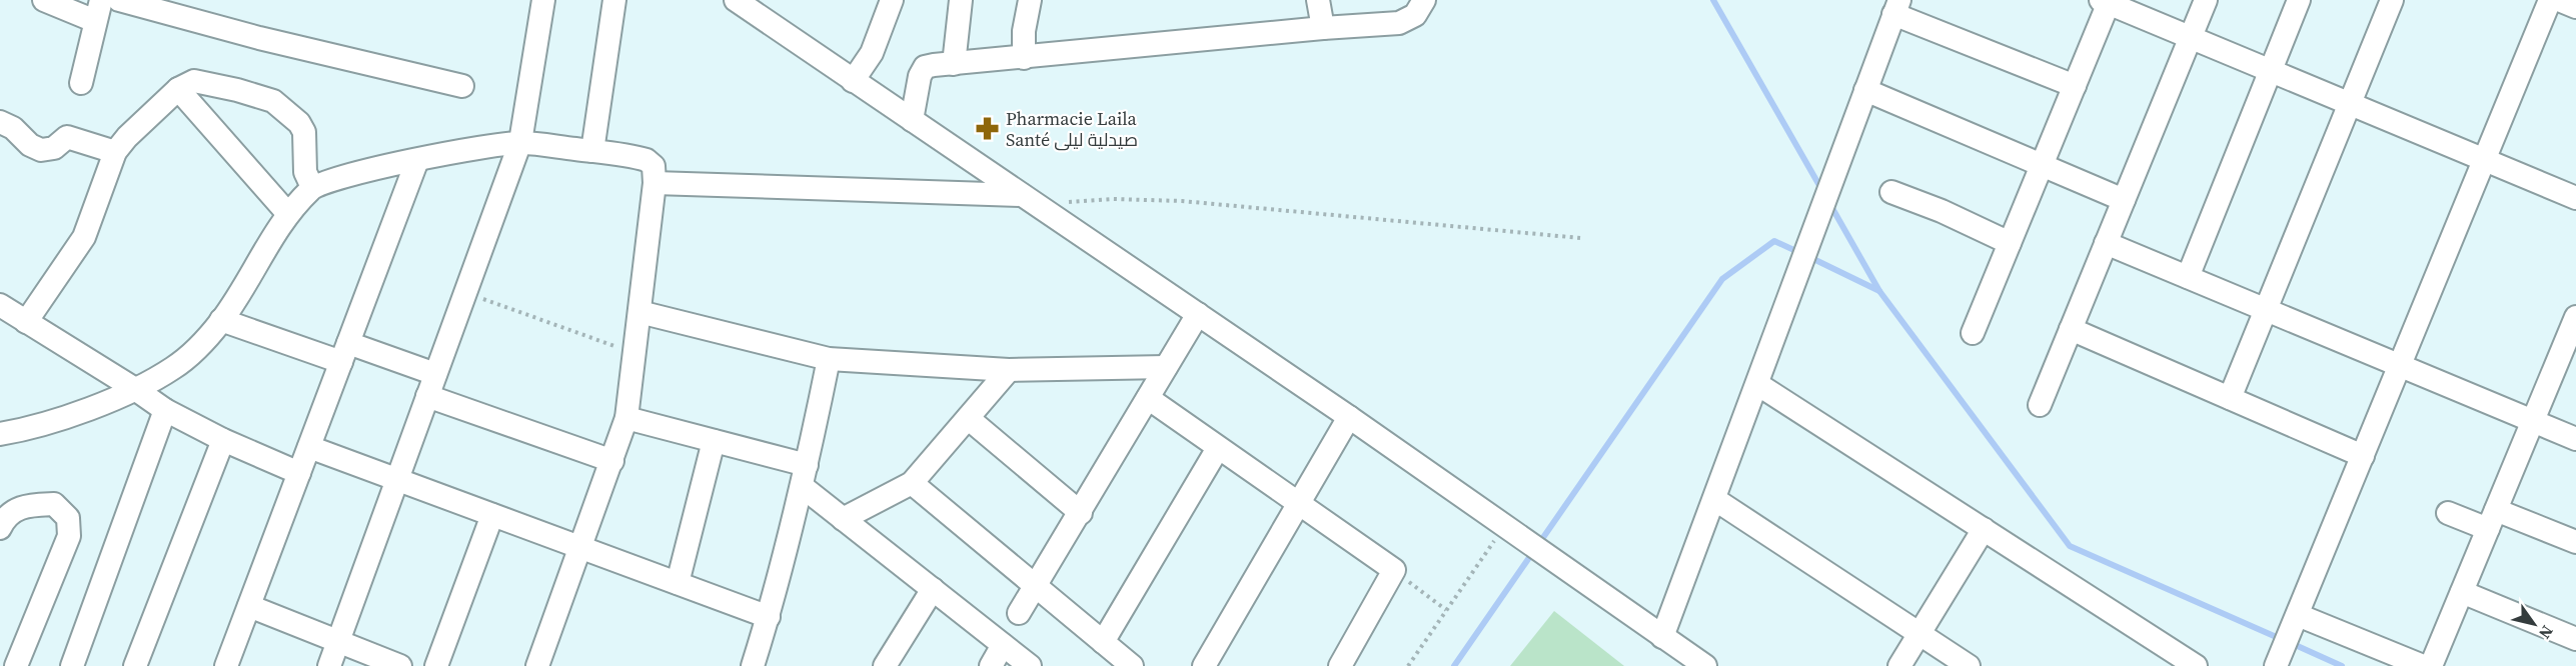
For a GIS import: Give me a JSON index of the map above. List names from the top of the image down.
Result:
{
  "places": {
    "pharmacy": ["Pharmacie Laila Santé صيدلية ليلى"]
  },
  "north": "bottom right"
}
